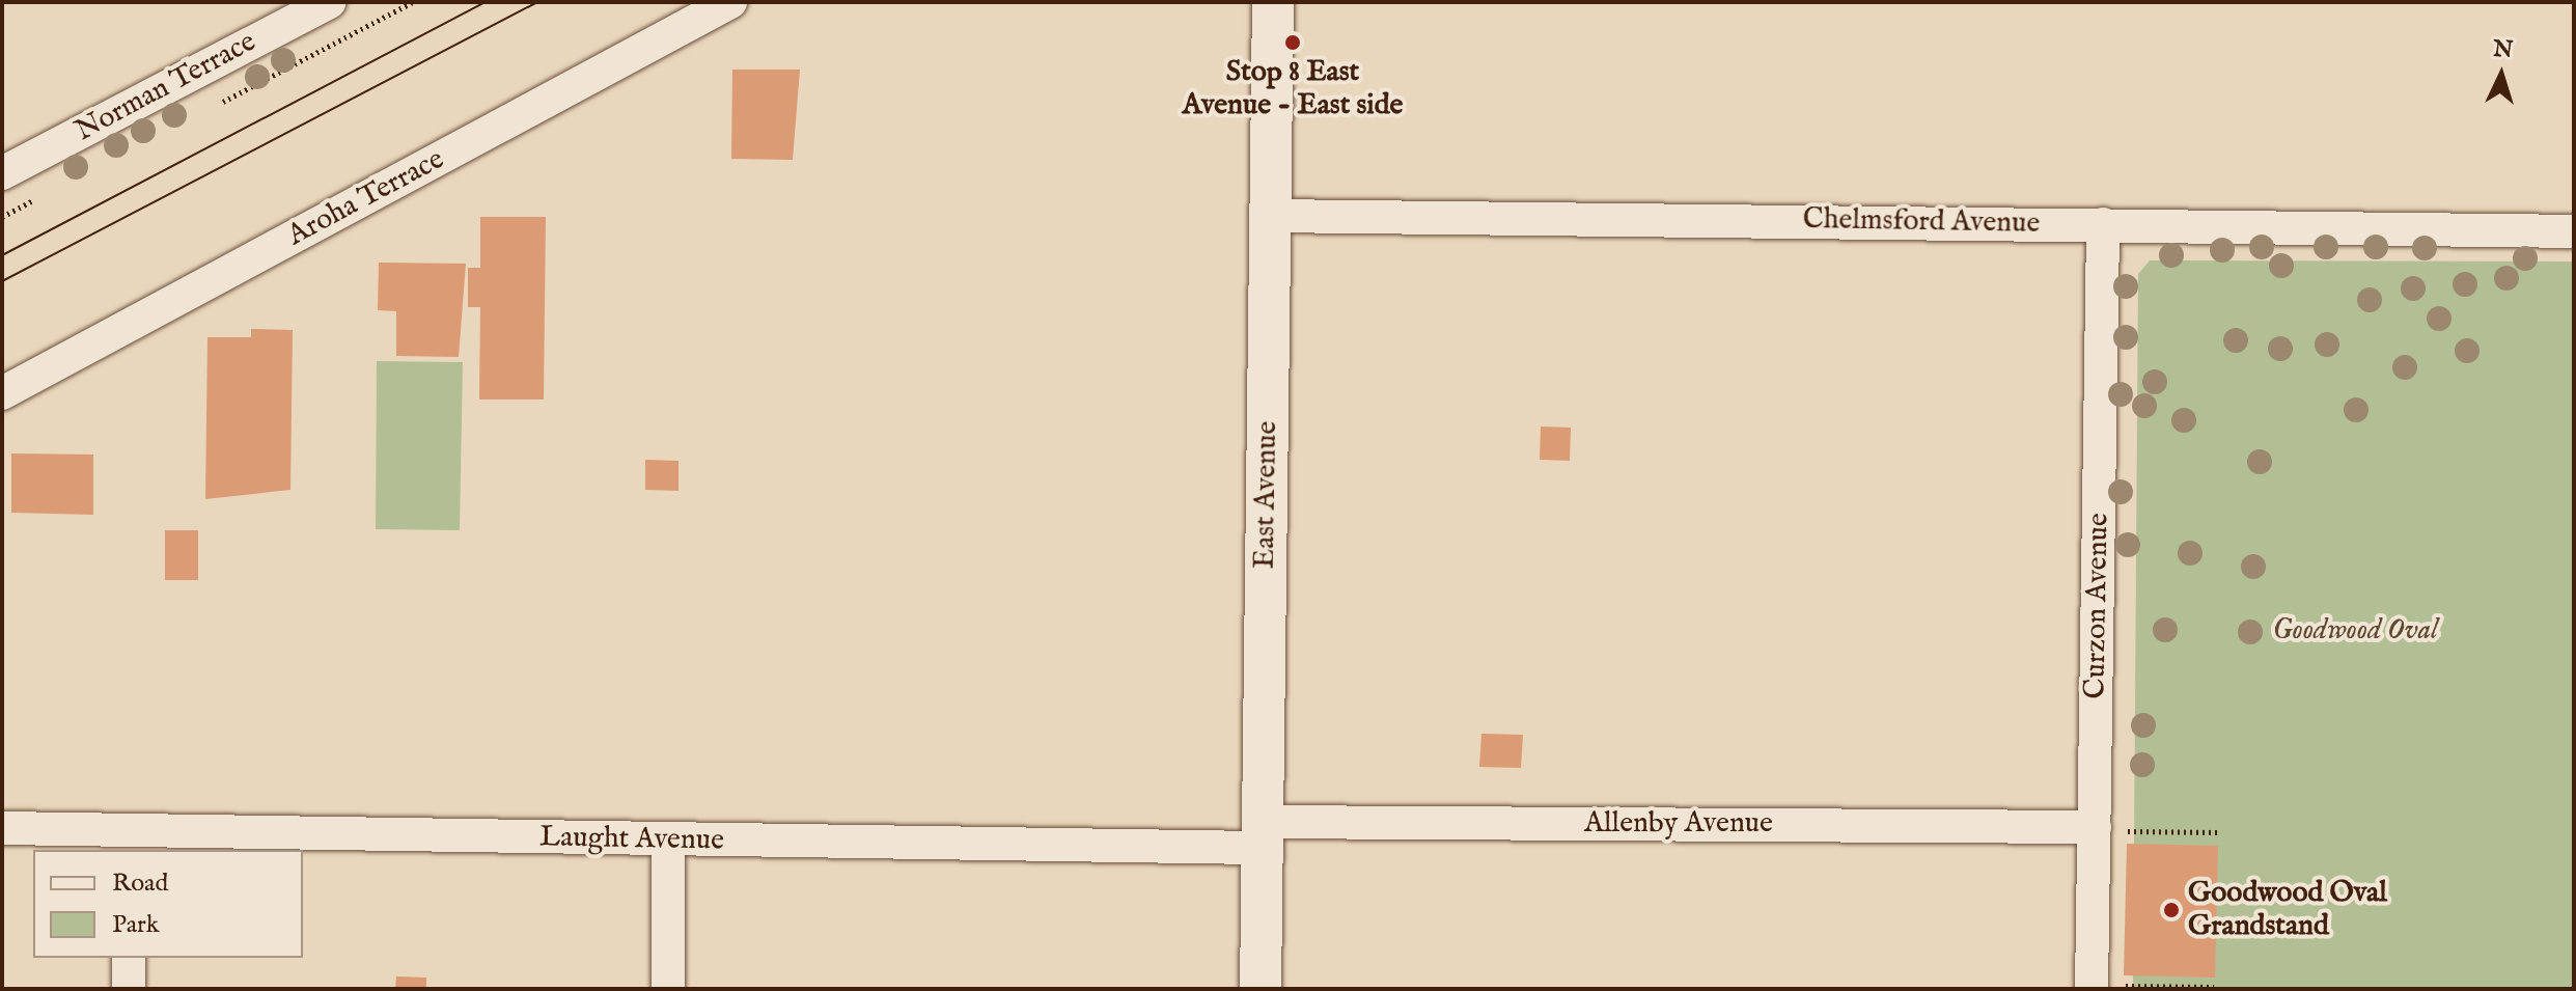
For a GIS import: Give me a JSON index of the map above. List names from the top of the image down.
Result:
{
  "streets": {
    "street": [
      "Norman Terrace",
      "Aroha Terrace",
      "Chelmsford Avenue",
      "East Avenue",
      "Curzon Avenue",
      "Allenby Avenue",
      "Laught Avenue"
    ]
  },
  "crossings": [
    ["Chelmsford Avenue", "East Avenue"],
    ["Chelmsford Avenue", "Curzon Avenue"],
    ["East Avenue", "Allenby Avenue"],
    ["East Avenue", "Laught Avenue"],
    ["Curzon Avenue", "Allenby Avenue"],
    ["Allenby Avenue", "Laught Avenue"]
  ],
  "parks": ["Goodwood Oval"],
  "places": ["Stop 8 East Avenue - East side", "Goodwood Oval Grandstand"],
  "legend": ["Road", "Park"],
  "north": "top"
}
